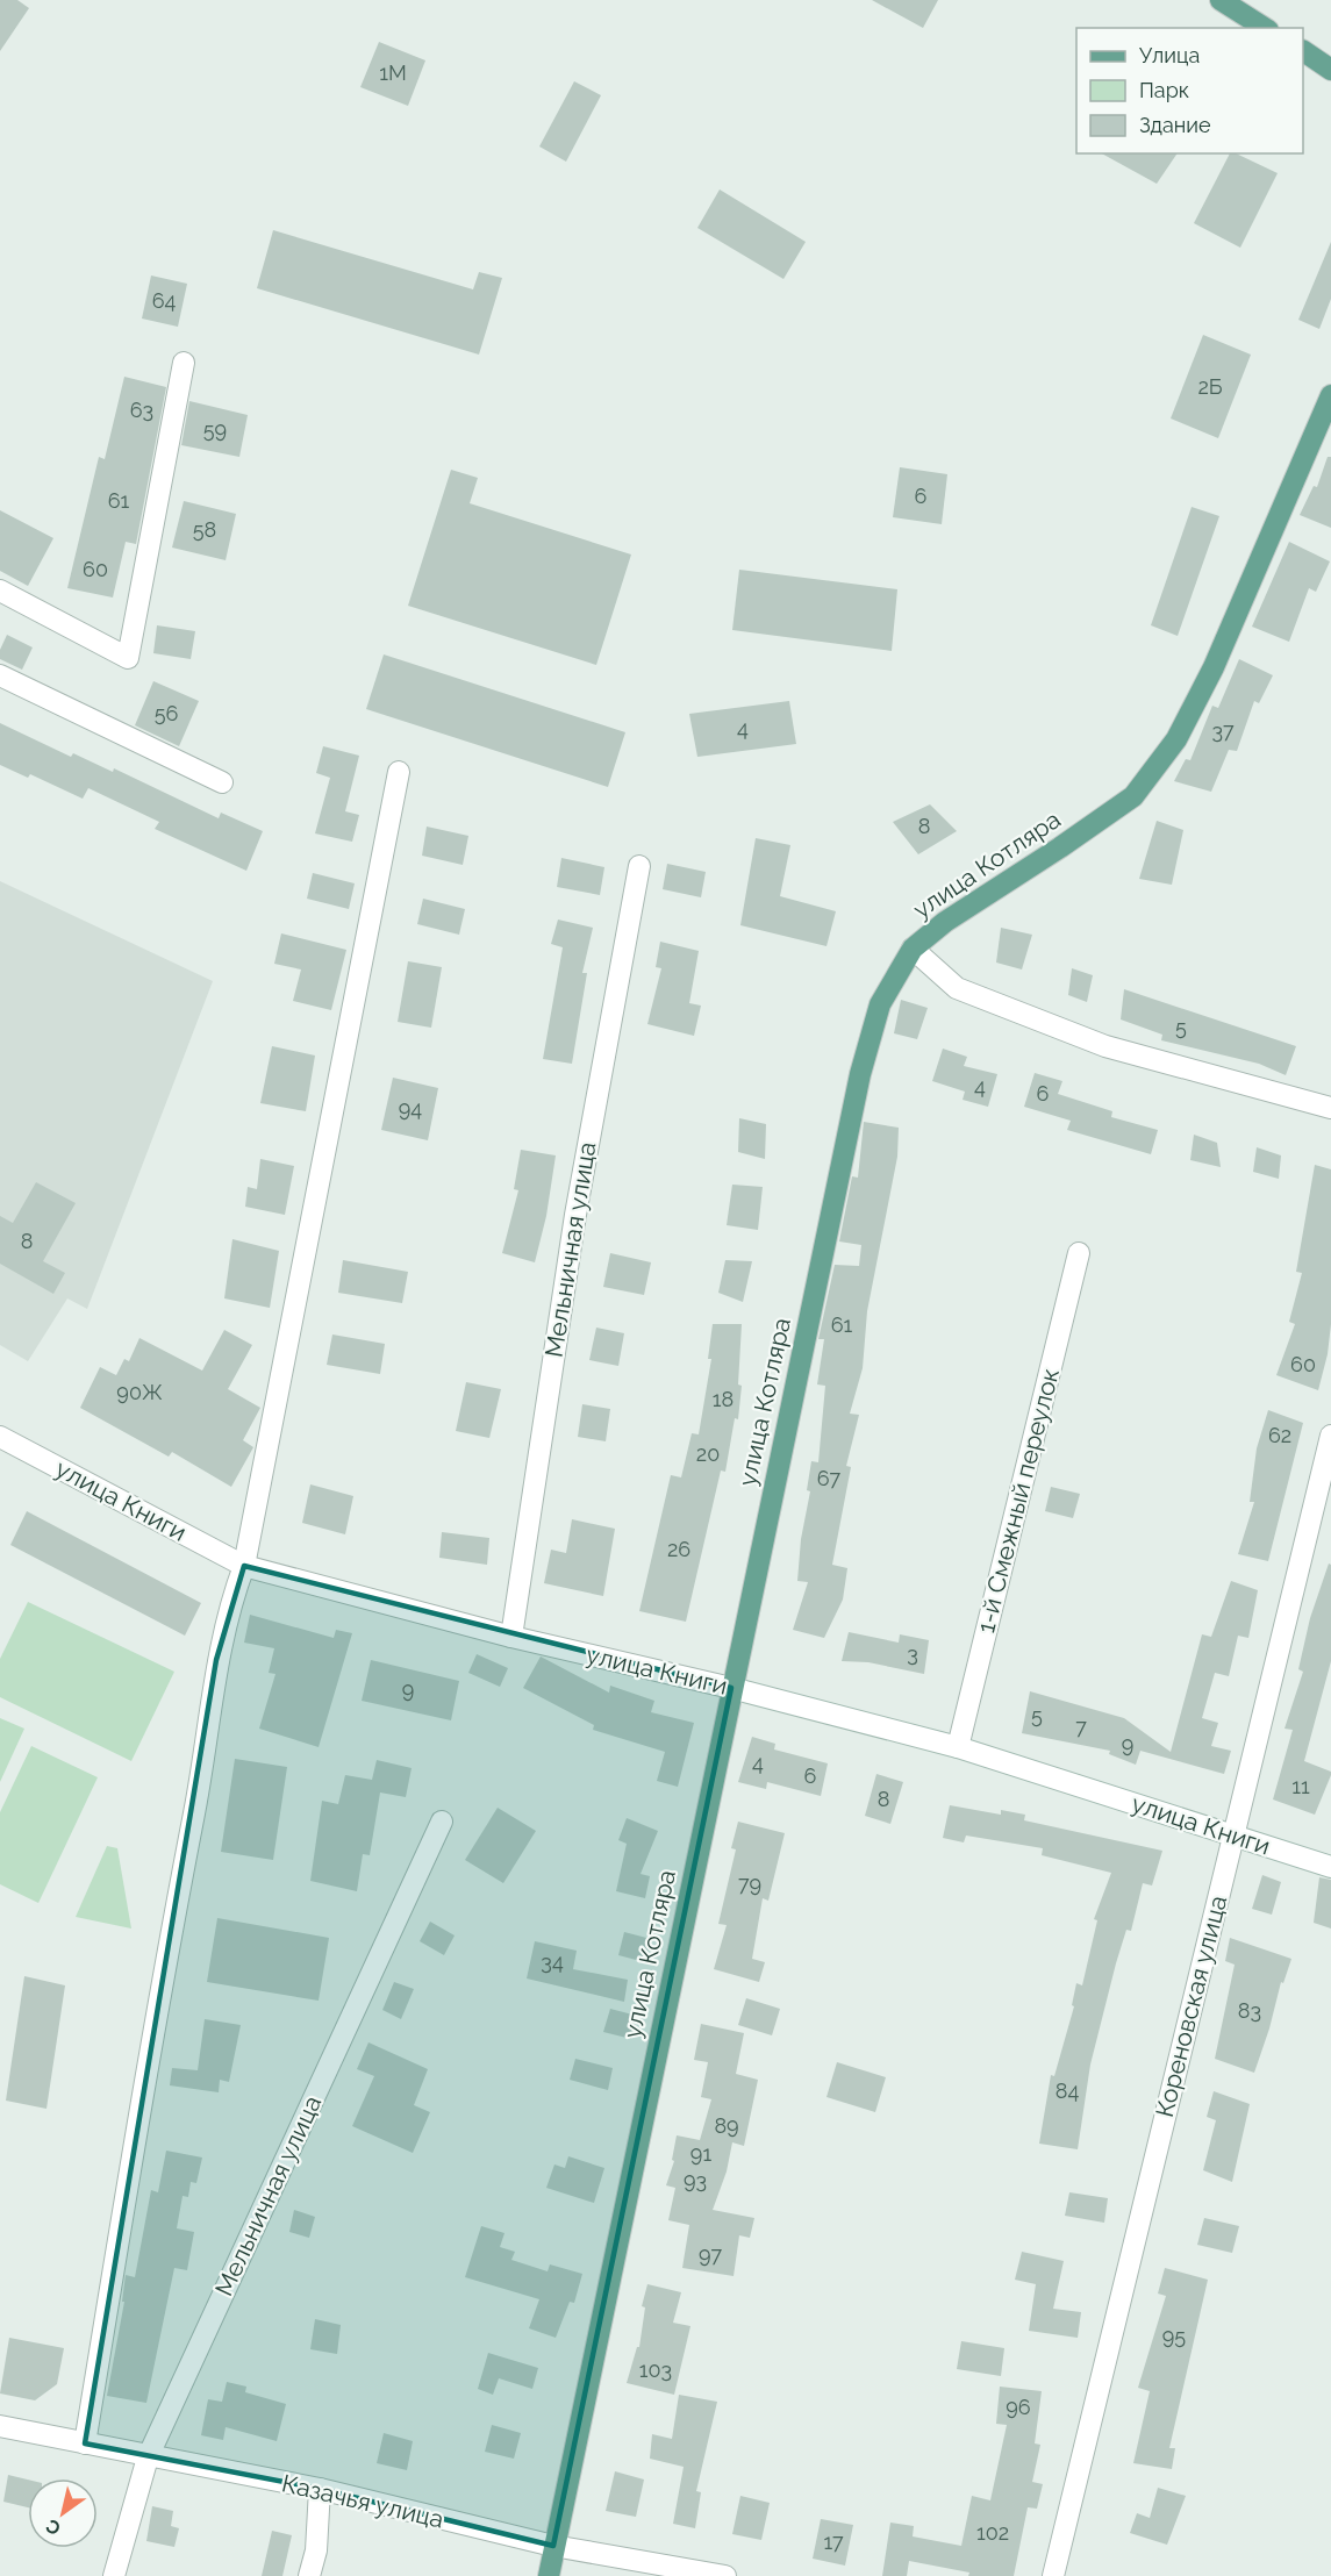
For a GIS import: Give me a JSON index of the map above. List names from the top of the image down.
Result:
{
  "streets": {
    "main road": ["улица Котляра"],
    "street": [
      "Мельничная улица",
      "улица Книги",
      "1-й Смежный переулок",
      "Кореновская улица",
      "Казачья улица"
    ]
  },
  "crossings": [
    ["улица Котляра", "улица Книги"],
    ["улица Котляра", "Казачья улица"],
    ["Мельничная улица", "улица Книги"],
    ["Мельничная улица", "Казачья улица"],
    ["улица Книги", "1-й Смежный переулок"],
    ["улица Книги", "Кореновская улица"]
  ],
  "house_numbers": [
    "1М",
    "64",
    "2Б",
    "63",
    "59",
    "6",
    "61",
    "58",
    "60",
    "56",
    "4",
    "37",
    "8",
    "5",
    "4",
    "6",
    "94",
    "8",
    "61",
    "60",
    "90Ж",
    "18",
    "62",
    "20",
    "67",
    "26",
    "3",
    "9",
    "5",
    "7",
    "9",
    "4",
    "6",
    "11",
    "8",
    "79",
    "34",
    "83",
    "84",
    "89",
    "91",
    "93",
    "97",
    "95",
    "103",
    "96",
    "102",
    "17"
  ],
  "legend": ["Улица", "Парк", "Здание"],
  "north": "bottom left"
}
